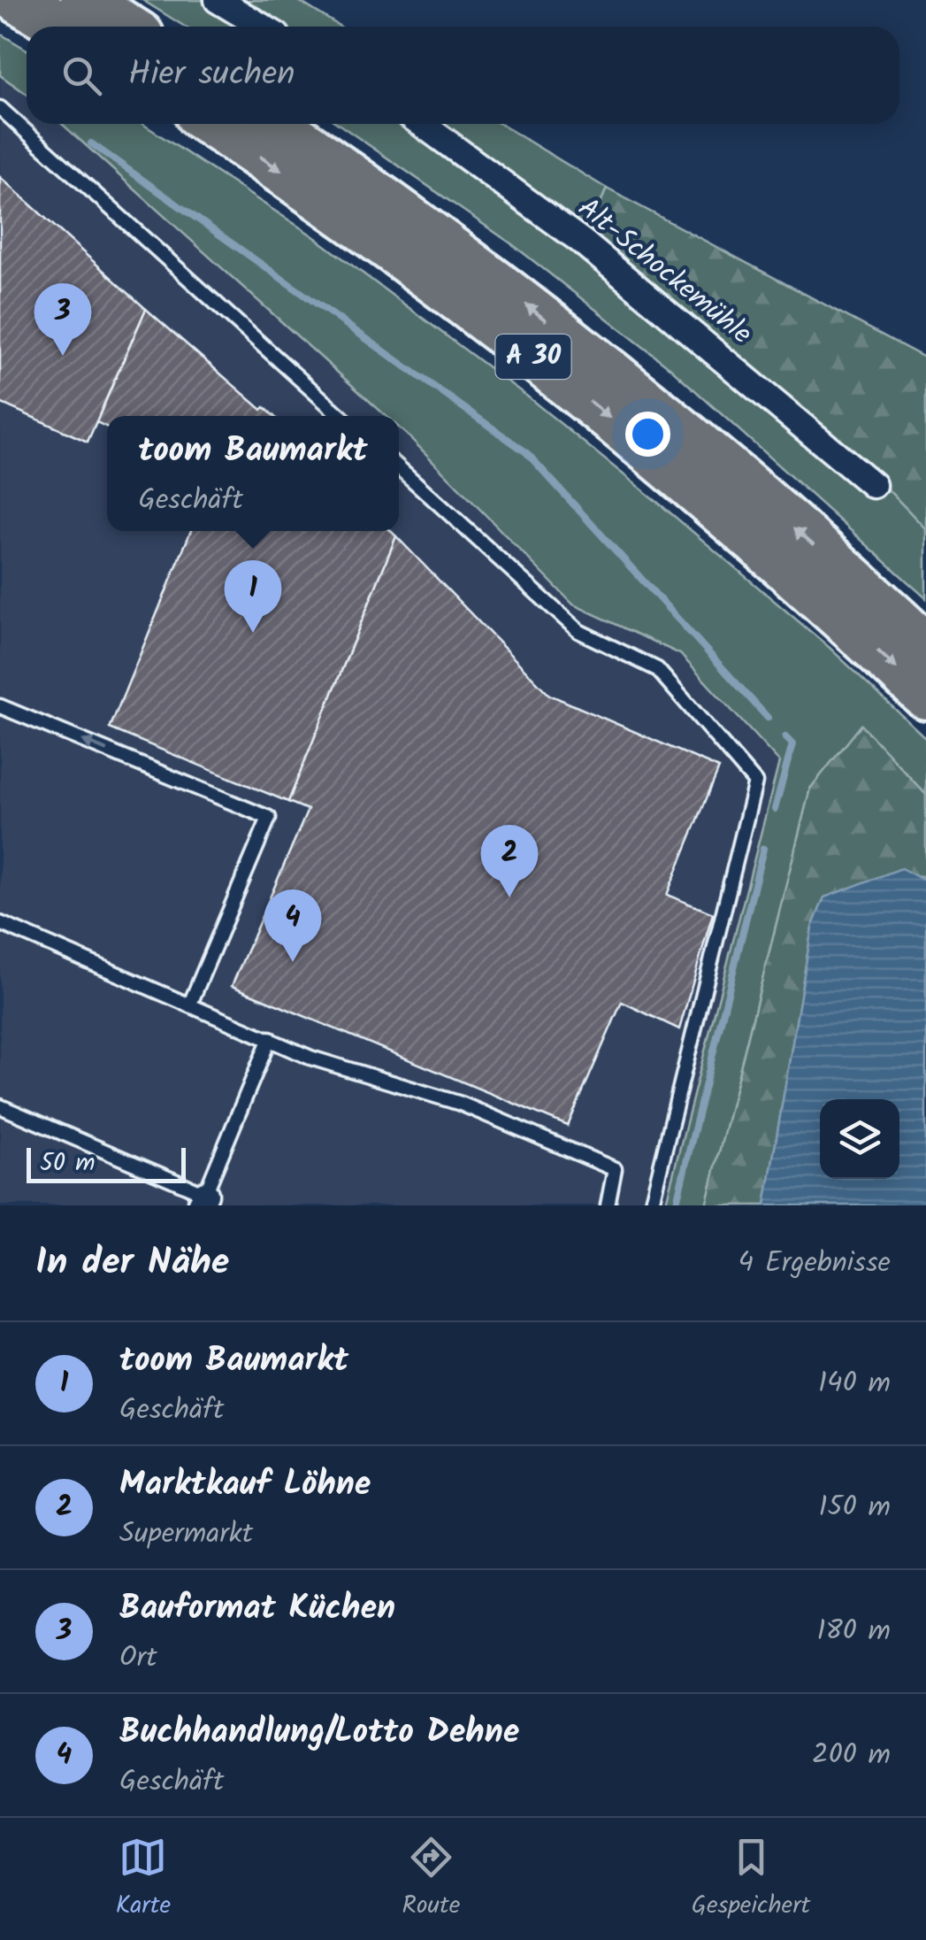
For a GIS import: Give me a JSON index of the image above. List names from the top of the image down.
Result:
{
  "streets": {
    "highway": ["A 30"],
    "street": ["Alt-Schockemühle"]
  },
  "scale_bar": "50 m",
  "page": {
    "search": "Hier suchen",
    "pins": [
      "3",
      "1",
      "2",
      "4"
    ],
    "popup": ["toom Baumarkt", "Geschäft"],
    "scale": "50 m",
    "heading": ["In der Nähe", "4 Ergebnisse"],
    "list": [
      {
        "mark": "1",
        "name": "toom Baumarkt",
        "note": "Geschäft",
        "value": "140 m"
      },
      {
        "mark": "2",
        "name": "Marktkauf Löhne",
        "note": "Supermarkt",
        "value": "150 m"
      },
      {
        "mark": "3",
        "name": "Bauformat Küchen",
        "note": "Ort",
        "value": "180 m"
      },
      {
        "mark": "4",
        "name": "Buchhandlung/Lotto Dehne",
        "note": "Geschäft",
        "value": "200 m"
      }
    ],
    "nav": ["Karte", "Route", "Gespeichert"]
  }
}
